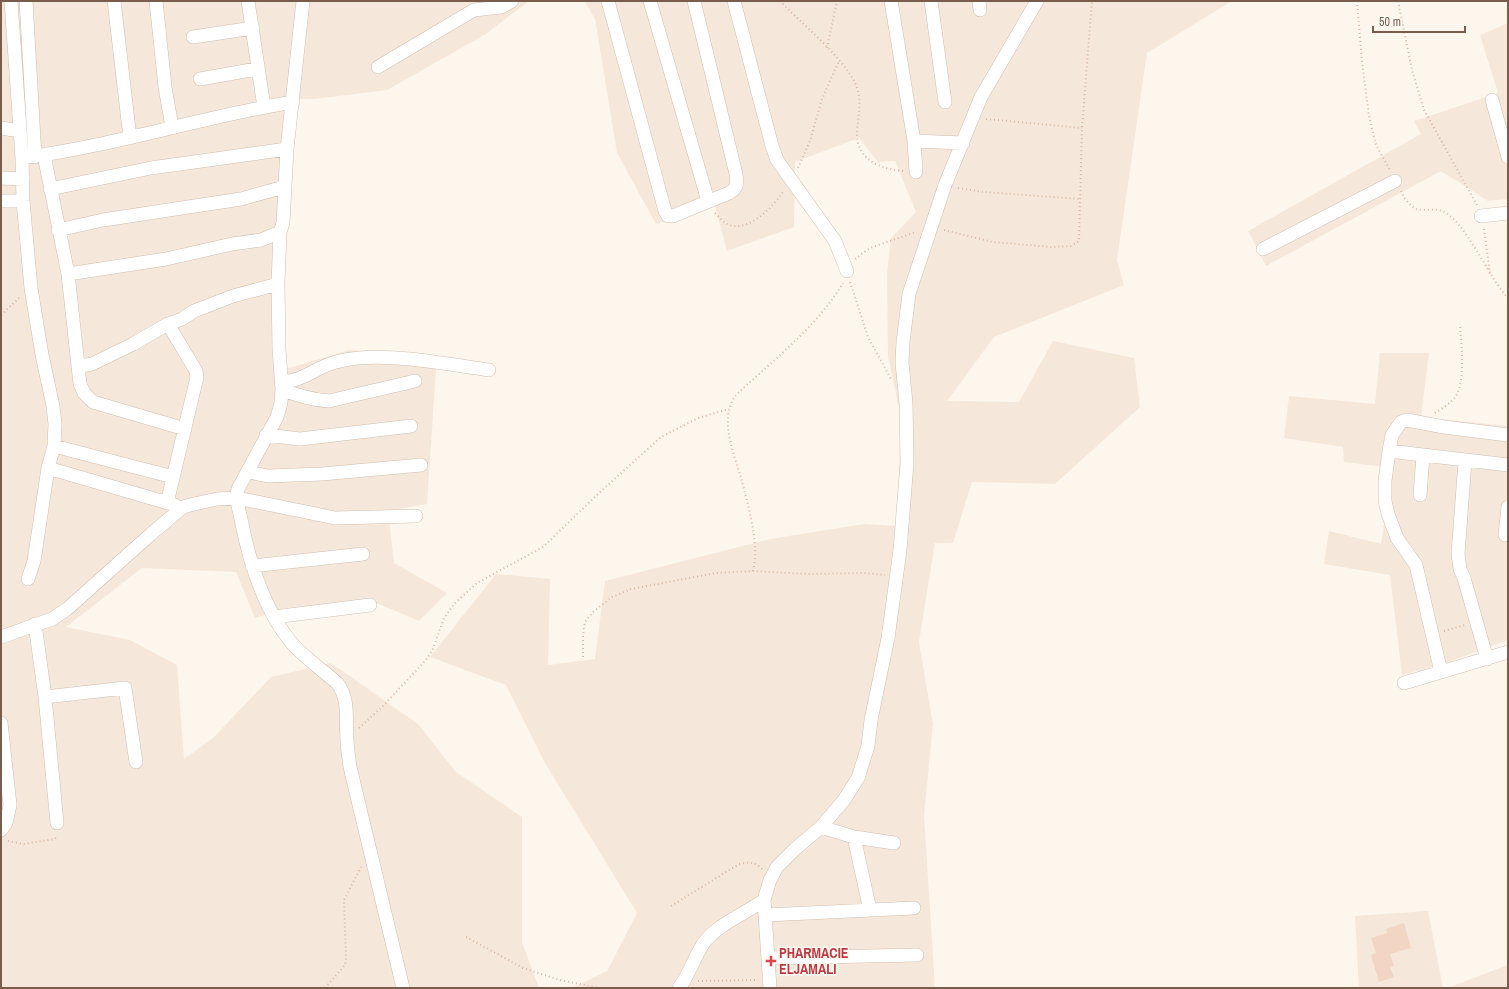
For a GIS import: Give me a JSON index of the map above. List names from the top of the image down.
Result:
{
  "places": {
    "health": ["PHARMACIE ELJAMALI"]
  },
  "scale_bar": "50 m"
}
